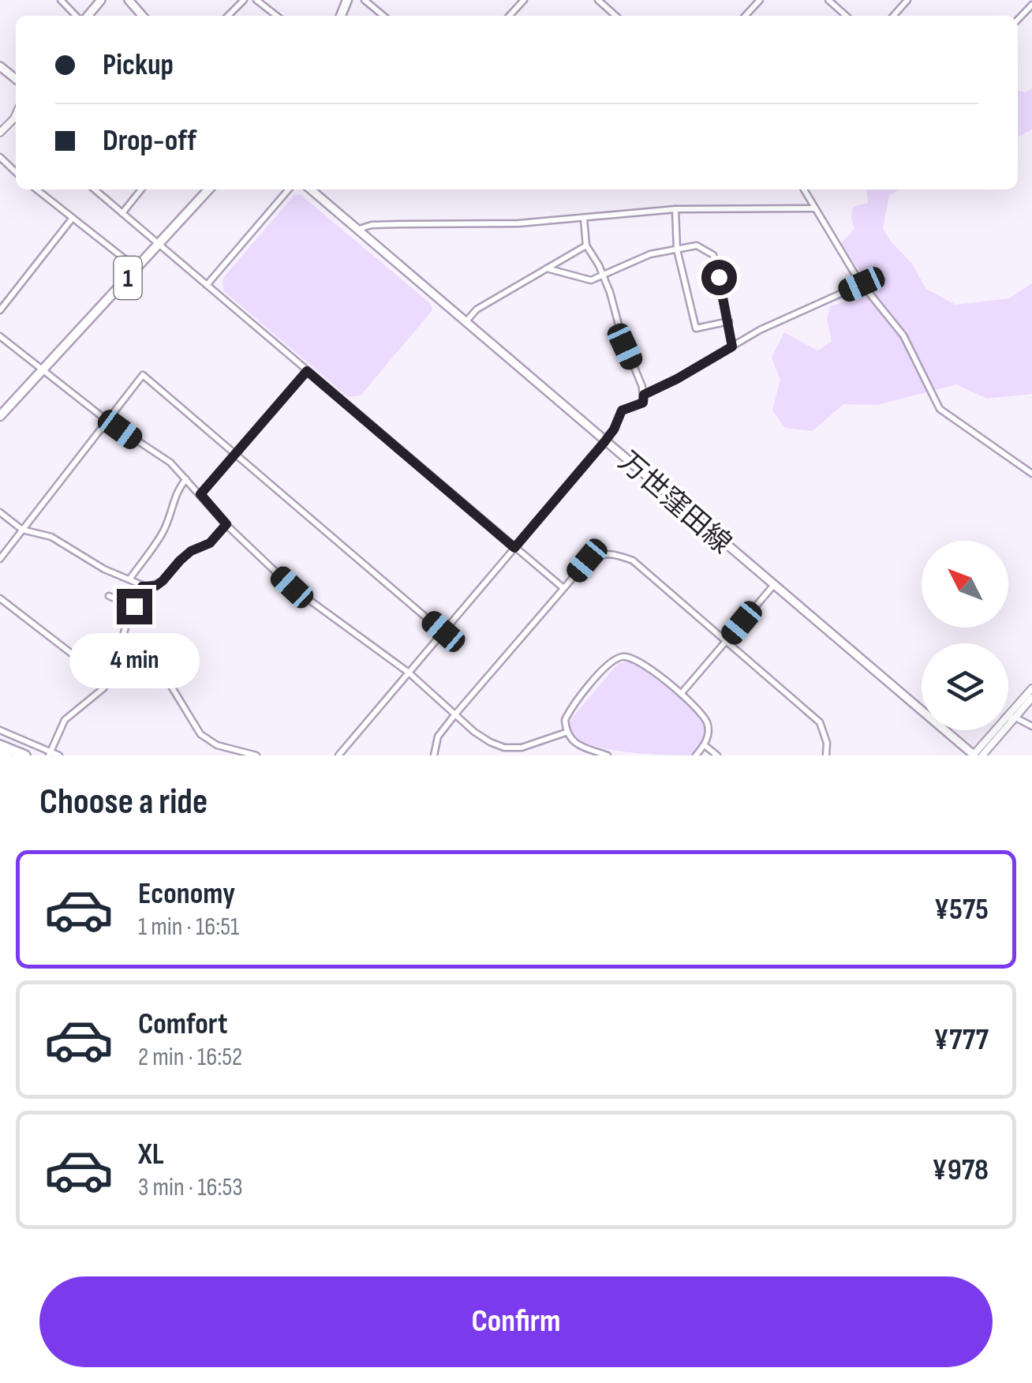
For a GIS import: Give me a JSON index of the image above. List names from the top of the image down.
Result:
{
  "streets": {
    "main road": ["1", "万世窪田線"]
  },
  "north": "top left",
  "page": {
    "banner": ["Pickup", "Drop-off"],
    "bubble": "4 min",
    "heading": "Choose a ride",
    "list": [
      {
        "name": "Economy",
        "note": "1 min · 16:51",
        "value": "¥575"
      },
      {
        "name": "Comfort",
        "note": "2 min · 16:52",
        "value": "¥777"
      },
      {
        "name": "XL",
        "note": "3 min · 16:53",
        "value": "¥978"
      }
    ],
    "buttons": "Confirm"
  }
}
